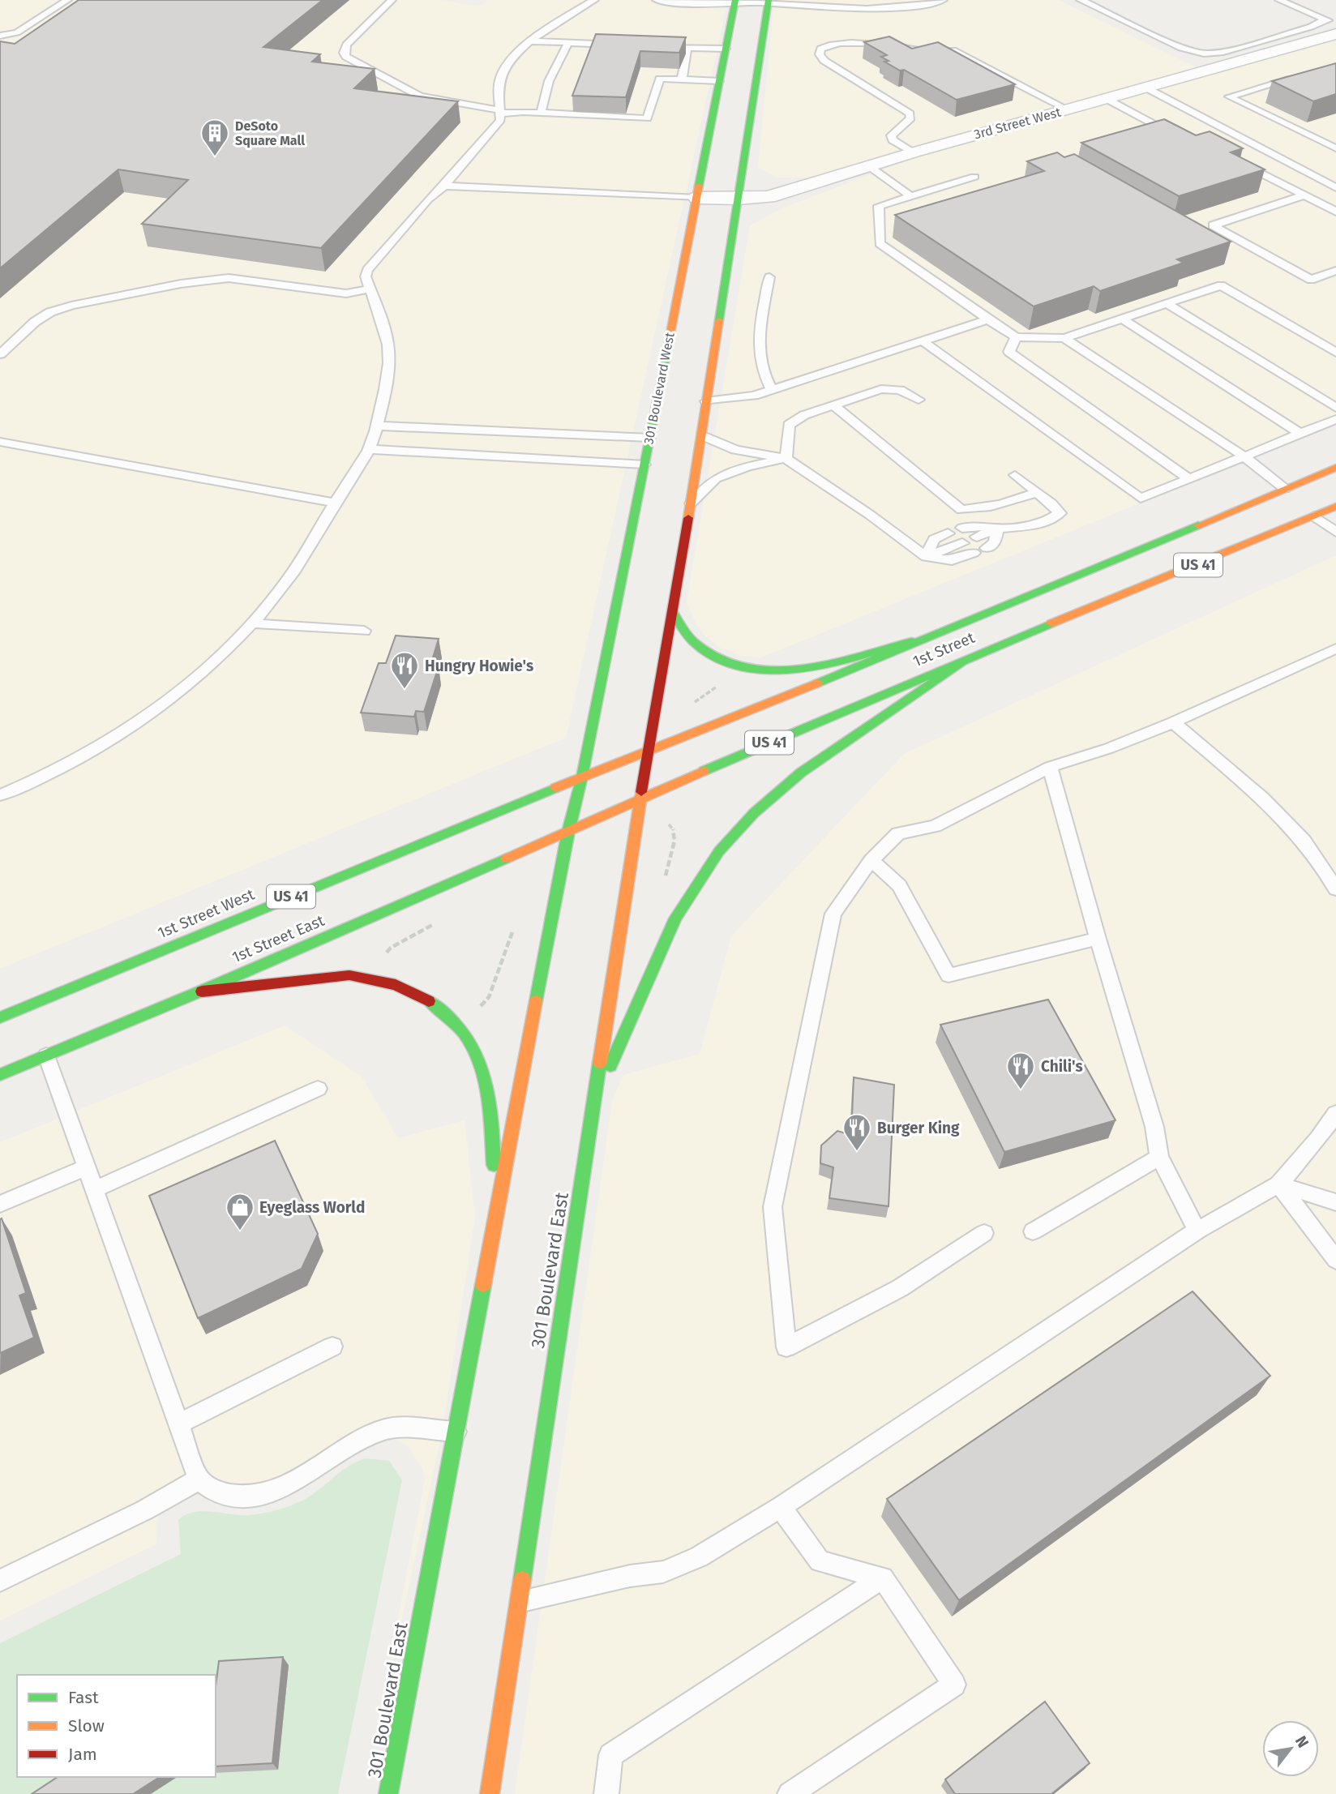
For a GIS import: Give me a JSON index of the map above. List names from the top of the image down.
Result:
{
  "streets": {
    "main road": [
      "301 Boulevard West",
      "US 41",
      "1st Street",
      "1st Street West",
      "1st Street East",
      "301 Boulevard East"
    ],
    "street": ["3rd Street West"]
  },
  "crossings": [
    ["3rd Street West", "301 Boulevard West"],
    ["301 Boulevard West", "1st Street"],
    ["301 Boulevard West", "1st Street West"],
    ["301 Boulevard West", "301 Boulevard East"],
    ["1st Street", "1st Street West"],
    ["1st Street", "1st Street East"],
    ["1st Street", "301 Boulevard East"],
    ["1st Street West", "301 Boulevard East"],
    ["1st Street East", "301 Boulevard East"]
  ],
  "places": {
    "building": ["DeSoto Square Mall"],
    "restaurant": ["Hungry Howie's", "Chili's", "Burger King"],
    "shop": ["Eyeglass World"]
  },
  "legend": ["Fast", "Slow", "Jam"],
  "north": "top right"
}
